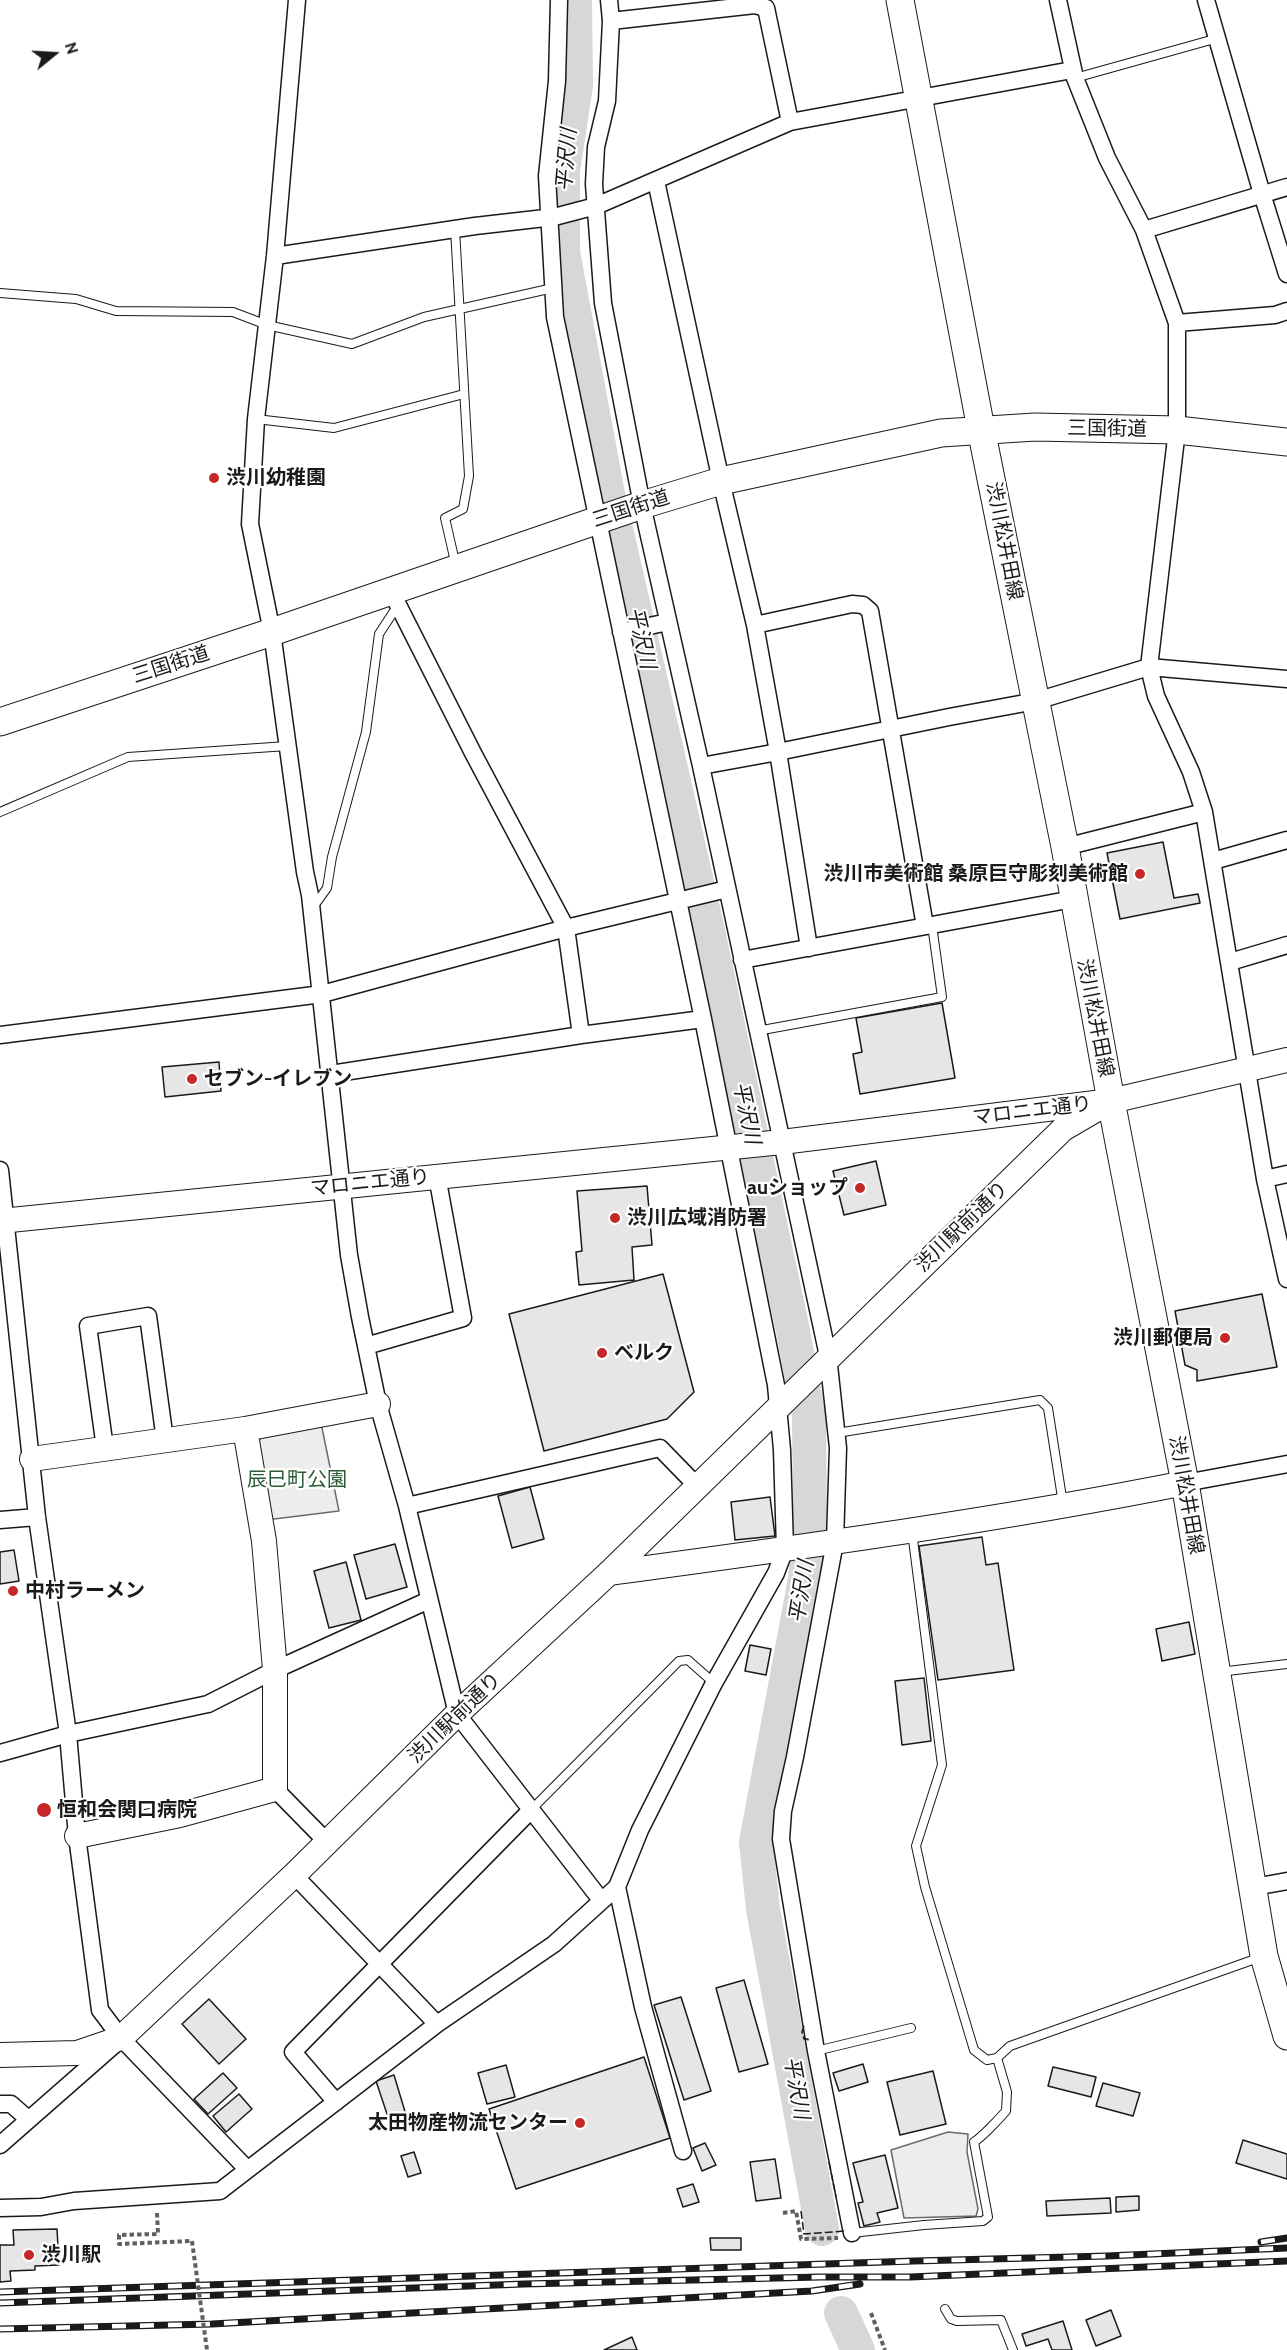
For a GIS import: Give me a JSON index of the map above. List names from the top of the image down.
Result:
{
  "streets": {
    "main road": ["三国街道", "渋川松井田線"],
    "street": ["マロニエ通り", "渋川駅前通り"]
  },
  "crossings": [
    ["三国街道", "渋川松井田線"],
    ["渋川松井田線", "マロニエ通り"],
    ["渋川松井田線", "渋川駅前通り"],
    ["マロニエ通り", "渋川駅前通り"]
  ],
  "water": ["平沢川"],
  "parks": ["辰巳町公園"],
  "places": [
    "渋川幼稚園",
    "渋川市美術館 桑原巨守彫刻美術館",
    "セブン-イレブン",
    "auショップ",
    "渋川広域消防署",
    "渋川郵便局",
    "ベルク",
    "中村ラーメン",
    "恒和会関口病院",
    "太田物産物流センター",
    "渋川駅"
  ],
  "north": "right"
}
